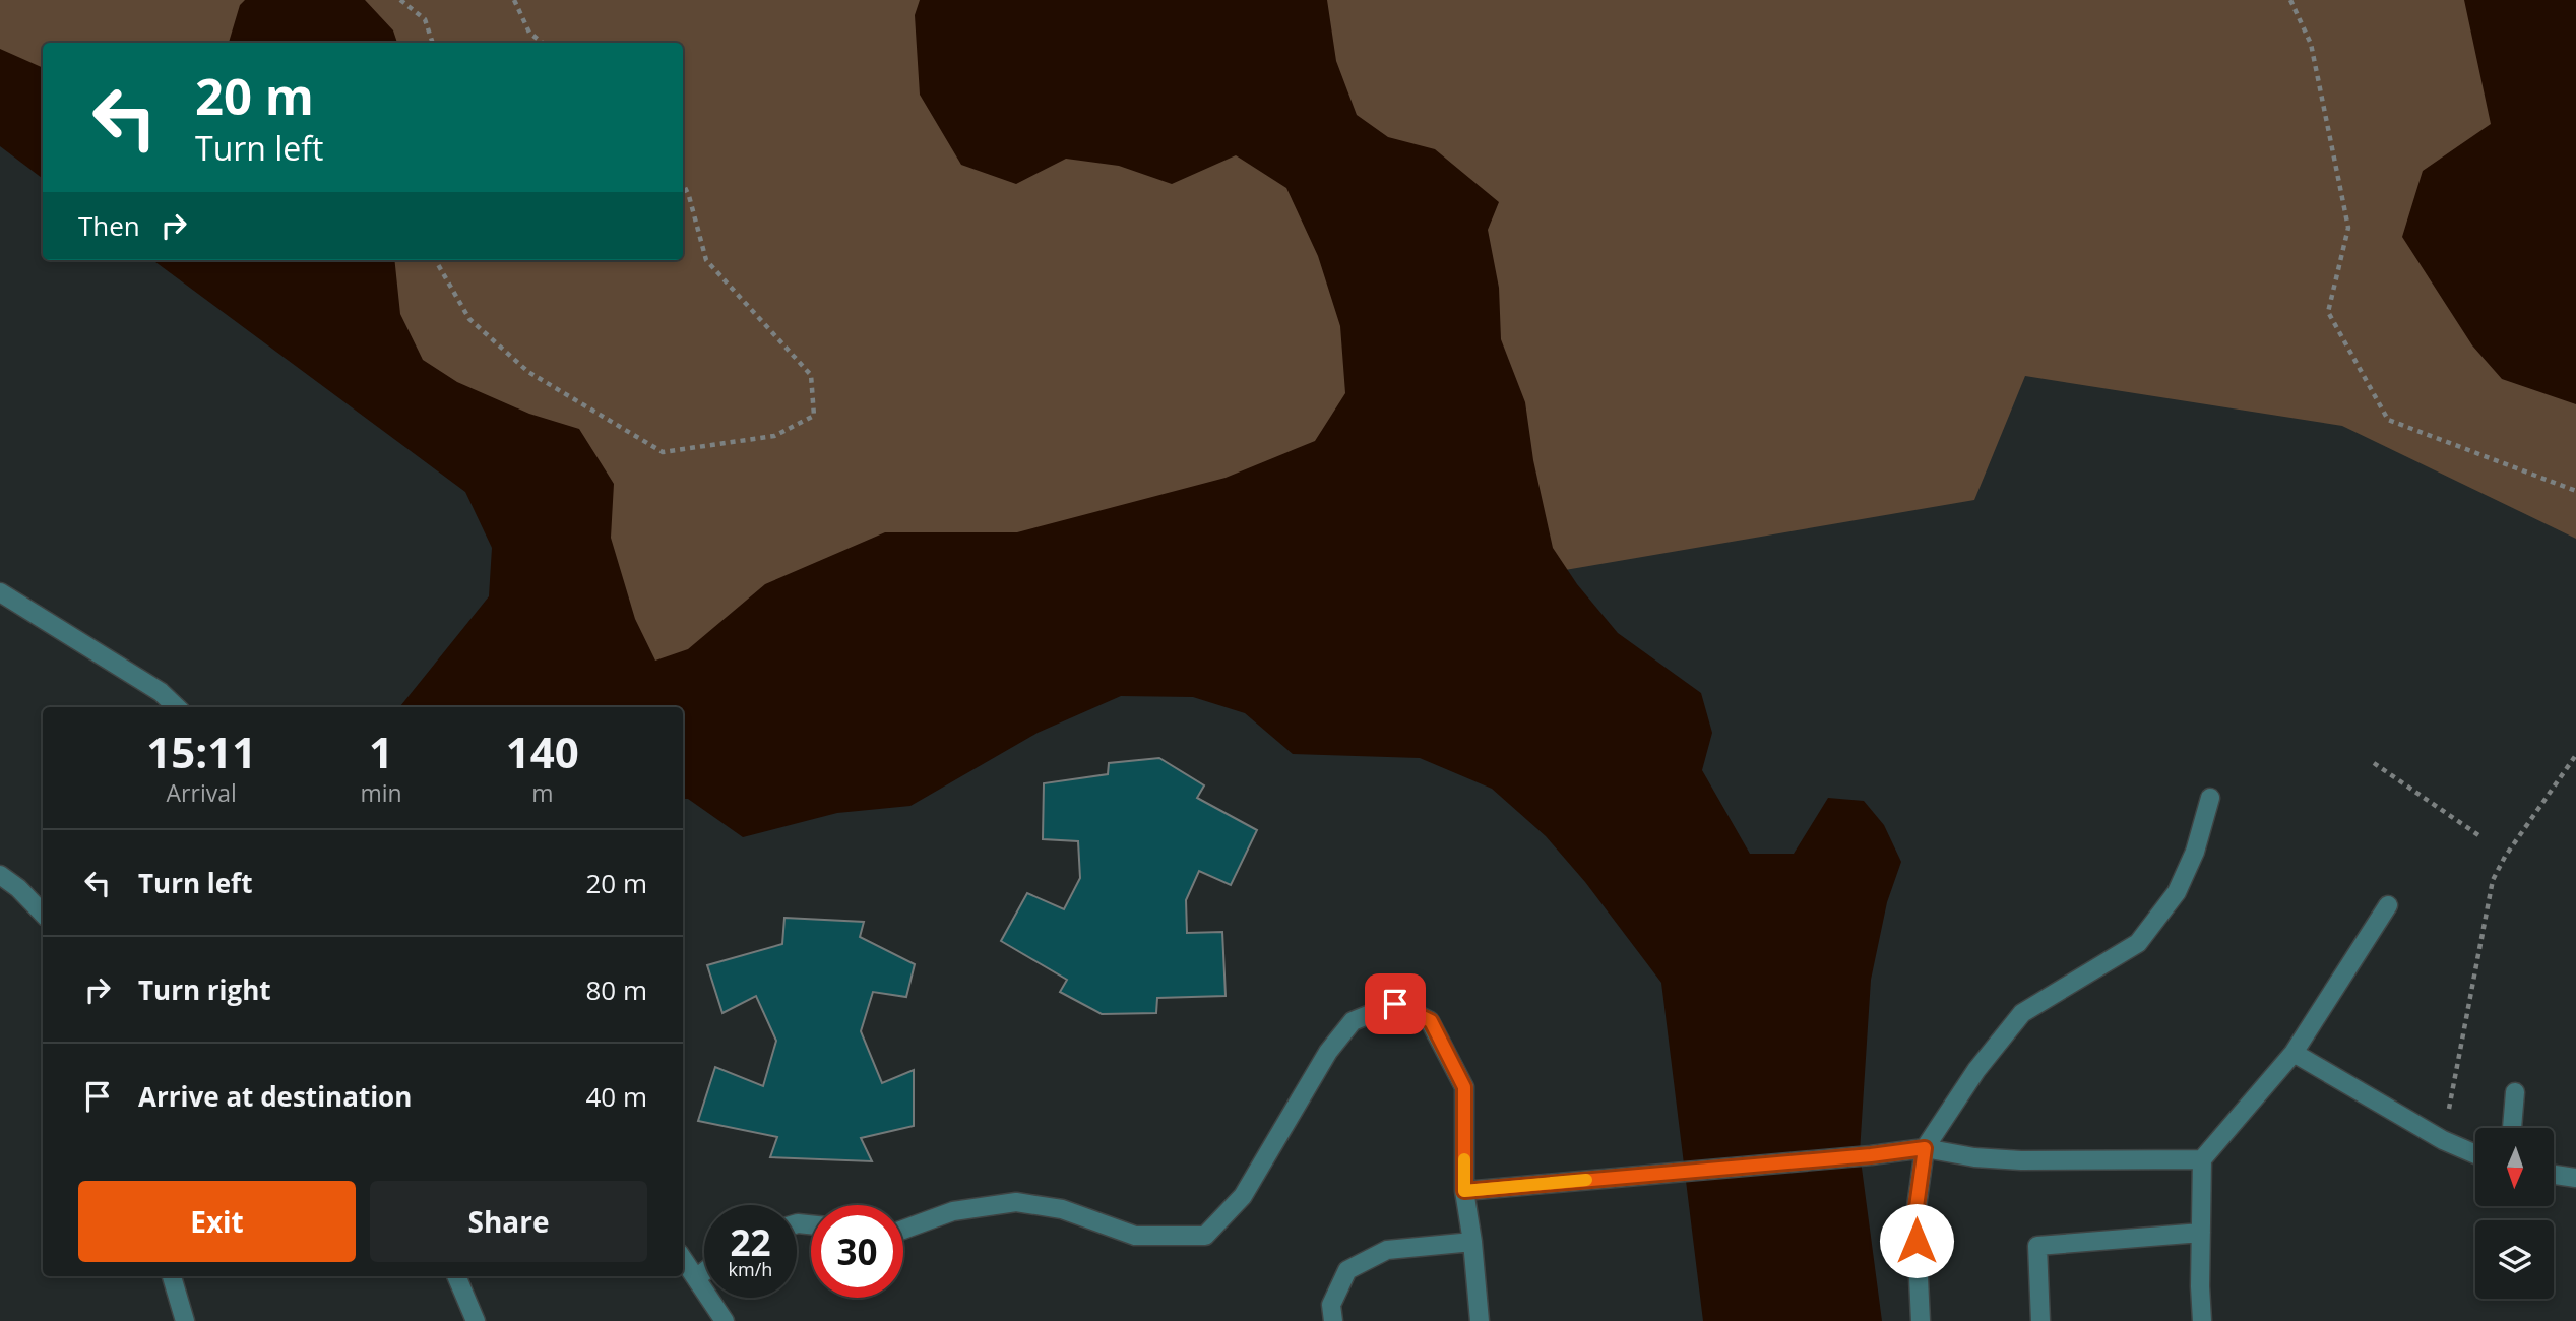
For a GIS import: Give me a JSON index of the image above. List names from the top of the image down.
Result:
{
  "north": "bottom",
  "page": {
    "turn": ["20 m", "Turn left"],
    "then": "Then",
    "eta": [
      "15:11",
      "Arrival",
      "1",
      "min",
      "140",
      "m"
    ],
    "list": [
      {
        "name": "Turn left",
        "value": "20 m"
      },
      {
        "name": "Turn right",
        "value": "80 m"
      },
      {
        "name": "Arrive at destination",
        "value": "40 m"
      }
    ],
    "buttons": ["Exit", "Share"],
    "speed": "22 km/h",
    "limit": "30"
  }
}
